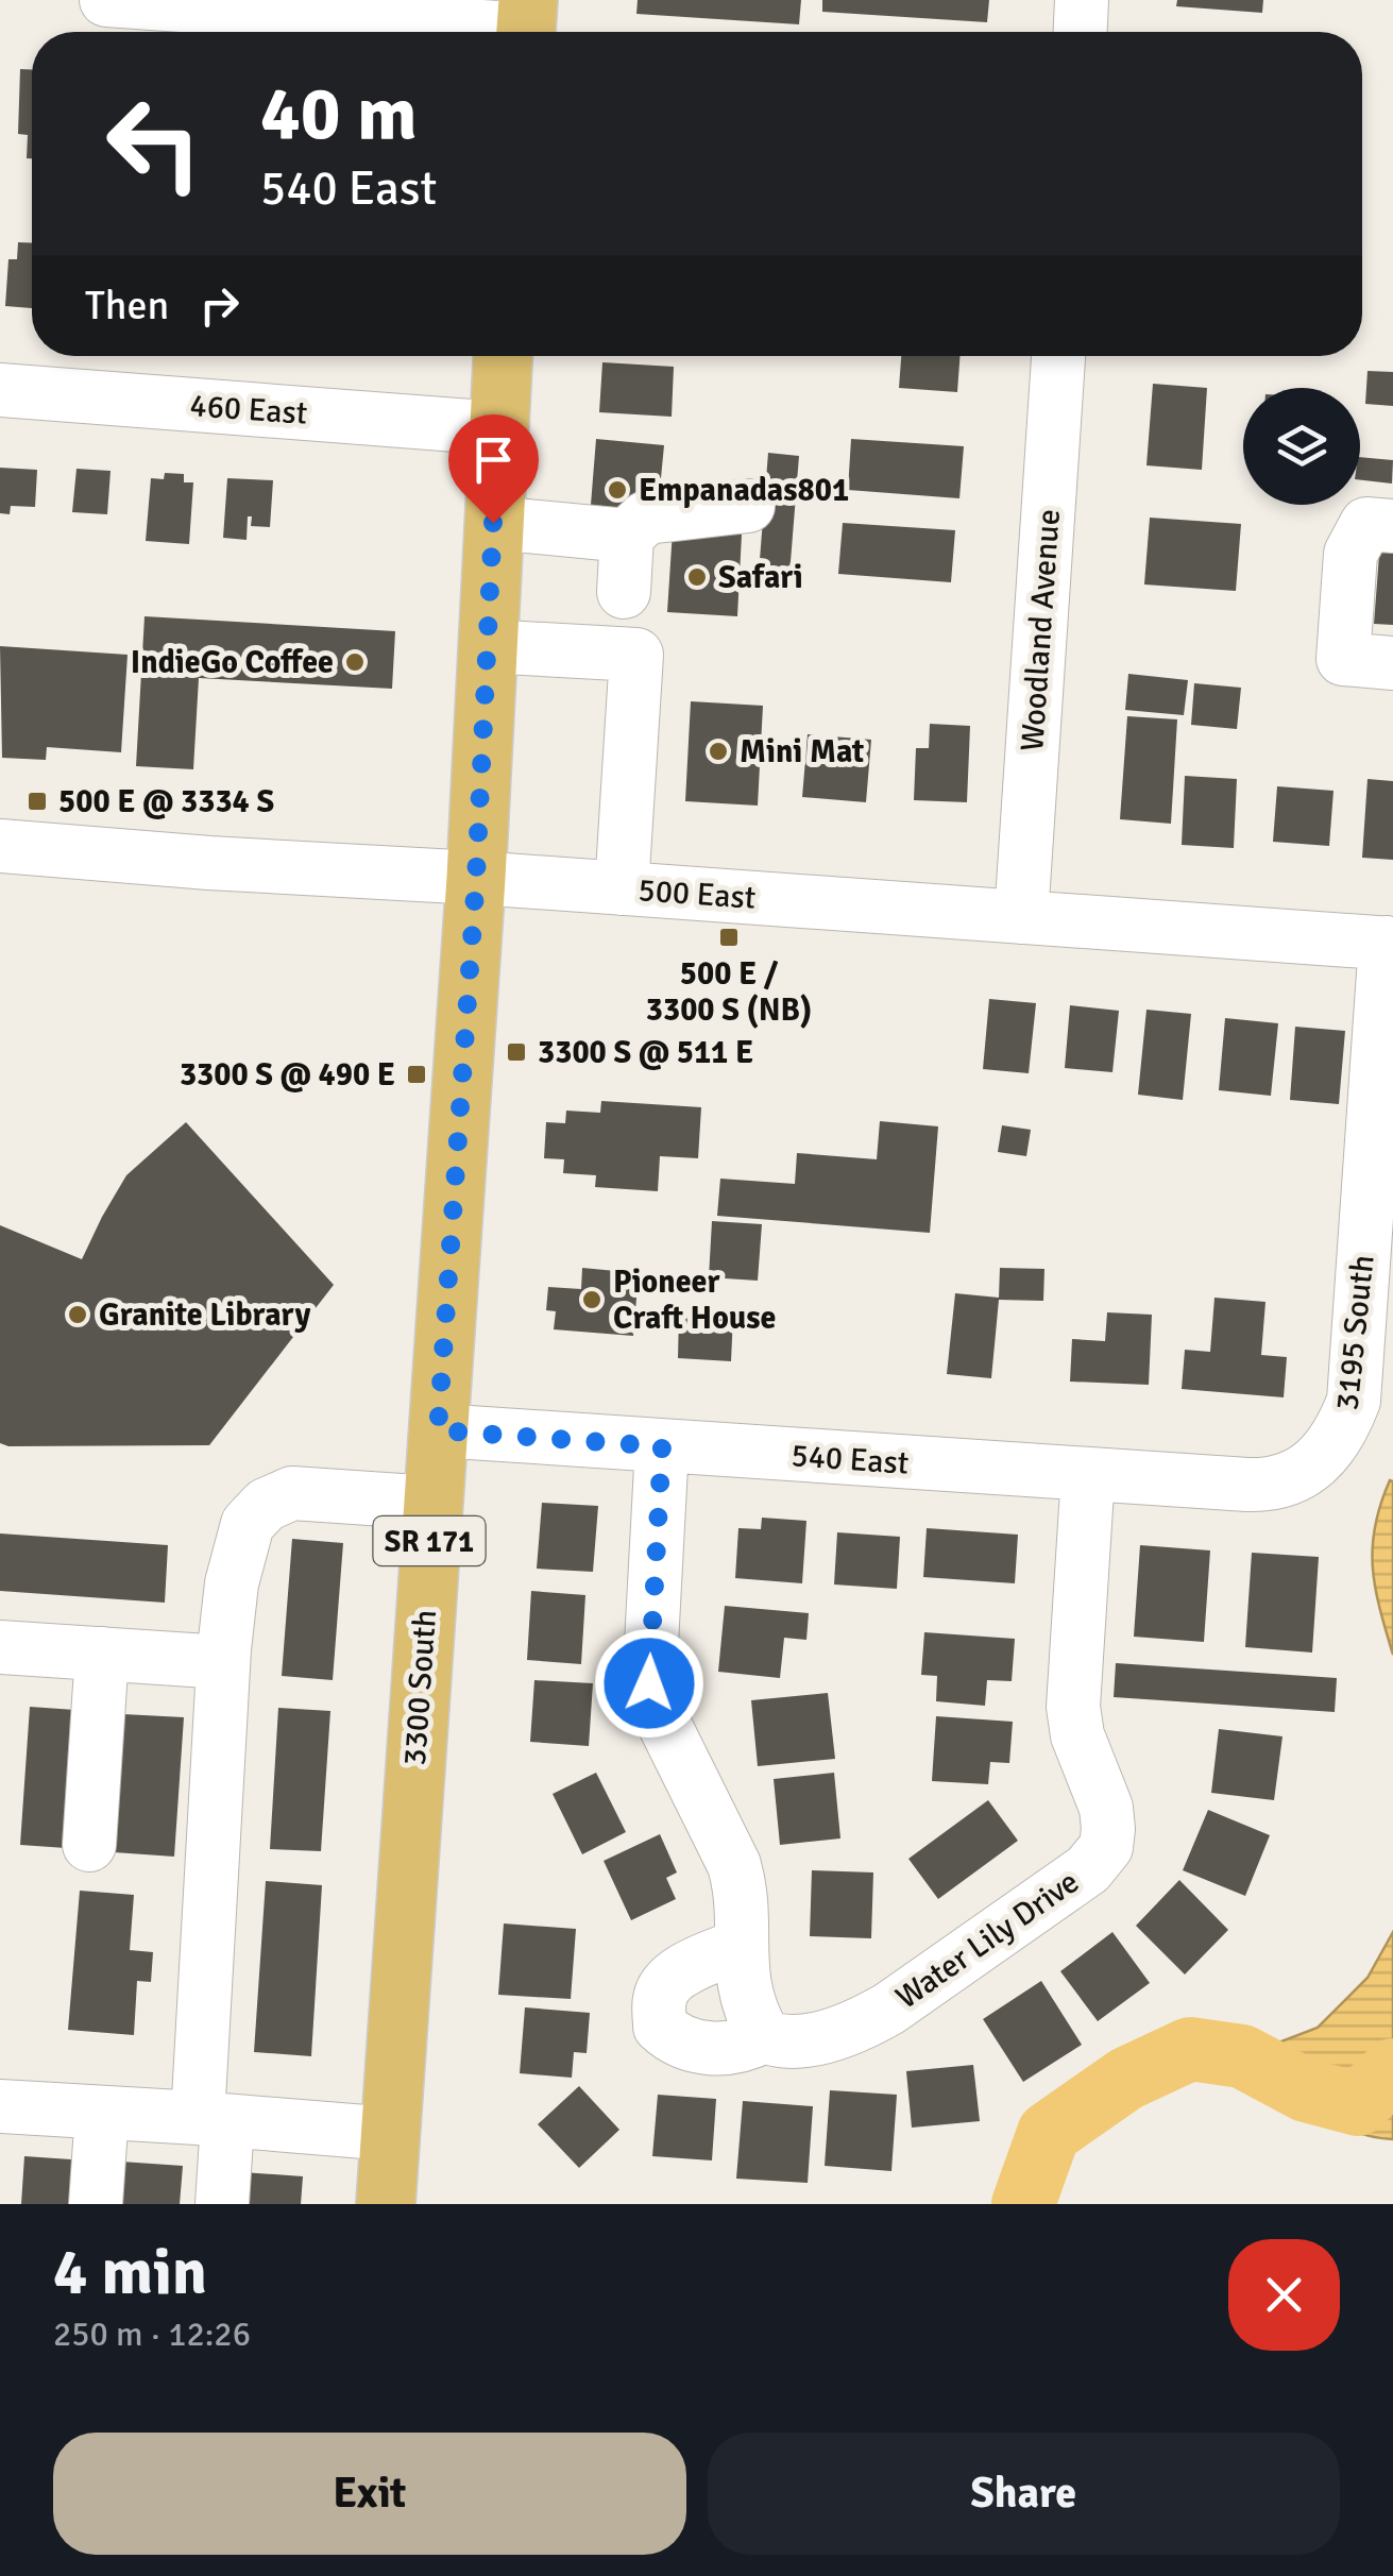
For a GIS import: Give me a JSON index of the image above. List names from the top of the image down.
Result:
{
  "streets": {
    "main road": ["SR 171", "3300 South"],
    "street": [
      "460 East",
      "Woodland Avenue",
      "500 East",
      "3195 South",
      "540 East",
      "Water Lily Drive"
    ]
  },
  "crossings": [
    ["460 East", "3300 South"],
    ["Woodland Avenue", "500 East"],
    ["500 East", "3195 South"],
    ["500 East", "3300 South"],
    ["3195 South", "540 East"],
    ["540 East", "3300 South"],
    ["540 East", "Water Lily Drive"]
  ],
  "places": {
    "other": [
      "Empanadas801",
      "Safari",
      "IndieGo Coffee",
      "Mini Mat",
      "Pioneer Craft House",
      "Granite Library"
    ],
    "transit": [
      "500 E @ 3334 S",
      "500 E / 3300 S (NB)",
      "3300 S @ 511 E",
      "3300 S @ 490 E"
    ]
  },
  "page": {
    "turn": ["40 m", "540 East"],
    "then": "Then",
    "heading": ["4 min", "250 m · 12:26"],
    "buttons": ["Exit", "Share"]
  }
}
